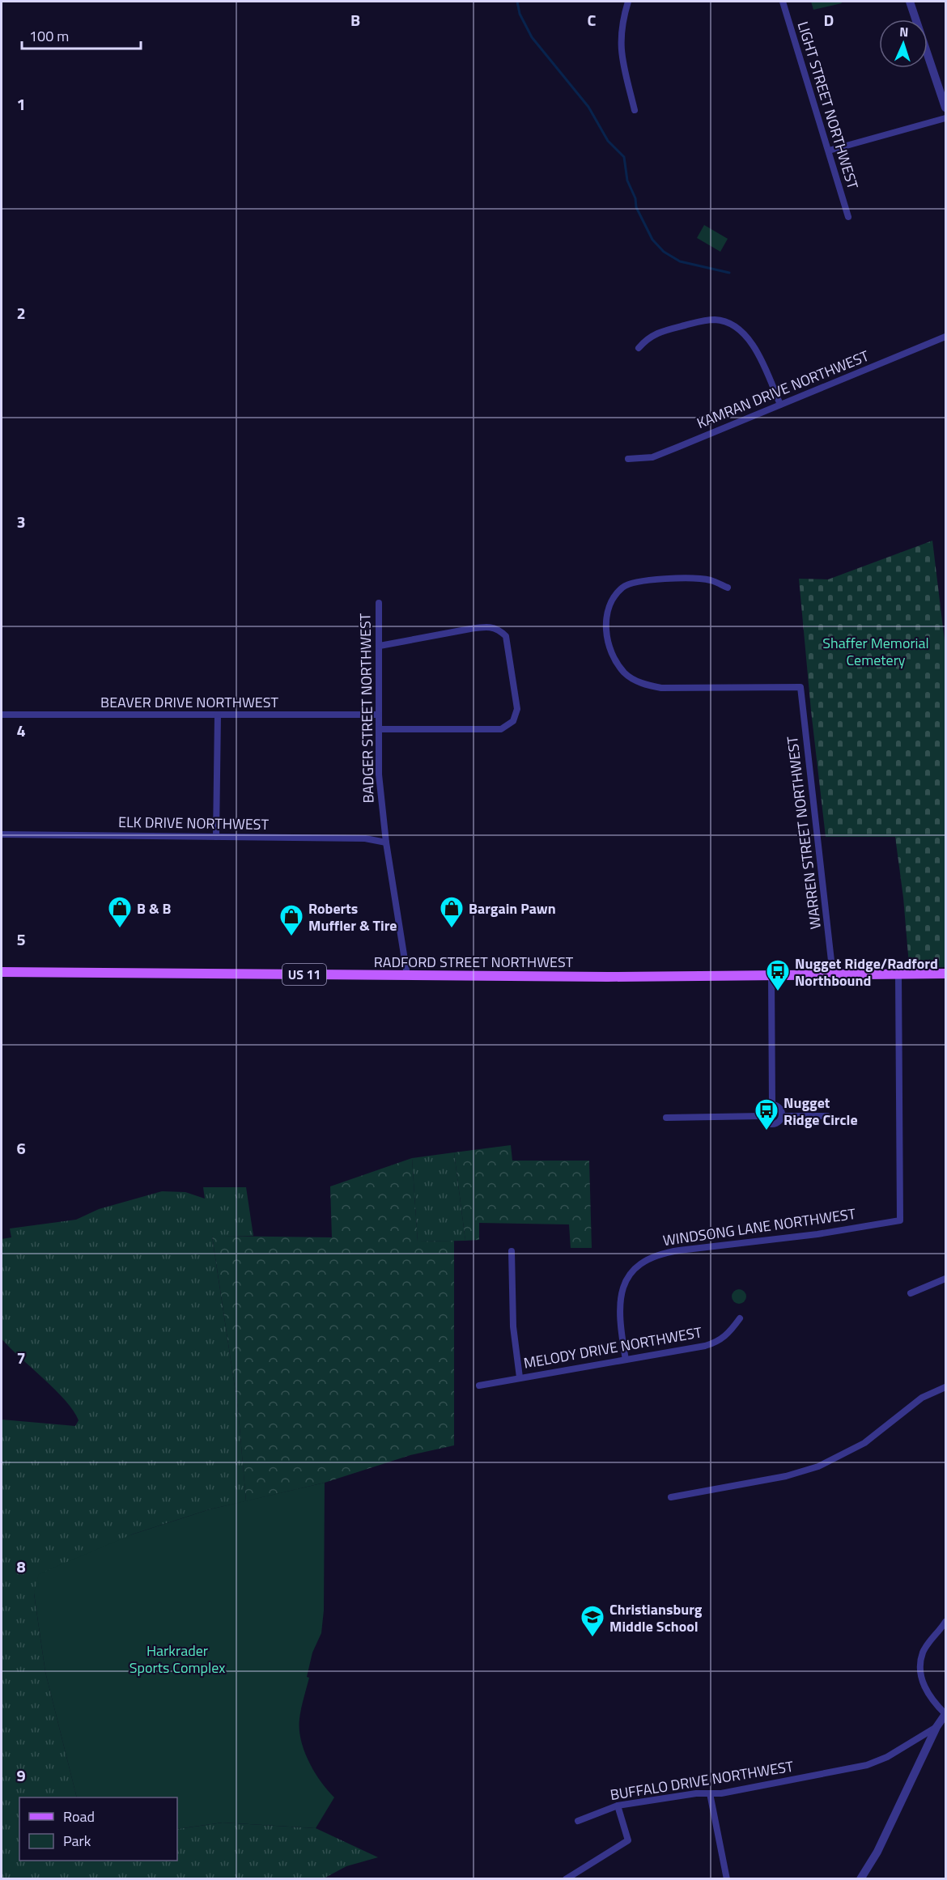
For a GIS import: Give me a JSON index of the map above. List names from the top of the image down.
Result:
{
  "streets": {
    "main road": ["RADFORD STREET NORTHWEST", "US 11"],
    "street": [
      "LIGHT STREET NORTHWEST",
      "KAMRAN DRIVE NORTHWEST",
      "BEAVER DRIVE NORTHWEST",
      "BADGER STREET NORTHWEST",
      "ELK DRIVE NORTHWEST",
      "WARREN STREET NORTHWEST",
      "WINDSONG LANE NORTHWEST",
      "MELODY DRIVE NORTHWEST",
      "BUFFALO DRIVE NORTHWEST"
    ]
  },
  "crossings": [
    ["BEAVER DRIVE NORTHWEST", "BADGER STREET NORTHWEST"],
    ["BADGER STREET NORTHWEST", "ELK DRIVE NORTHWEST"],
    ["BADGER STREET NORTHWEST", "RADFORD STREET NORTHWEST"],
    ["WARREN STREET NORTHWEST", "RADFORD STREET NORTHWEST"],
    ["RADFORD STREET NORTHWEST", "WINDSONG LANE NORTHWEST"],
    ["WINDSONG LANE NORTHWEST", "MELODY DRIVE NORTHWEST"]
  ],
  "parks": ["Shaffer Memorial Cemetery", "Harkrader Sports Complex"],
  "places": {
    "shop": ["B & B", "Bargain Pawn", "Roberts Muffler & Tire"],
    "bus stop": ["Nugget Ridge/Radford Northbound", "Nugget Ridge Circle"],
    "school or university": ["Christiansburg Middle School"]
  },
  "legend": ["Road", "Park"],
  "scale_bar": "100 m",
  "north": "top",
  "grid": {
    "columns": ["B", "C", "D"],
    "rows": [
      "1",
      "2",
      "3",
      "4",
      "5",
      "6",
      "7",
      "8",
      "9"
    ]
  }
}
